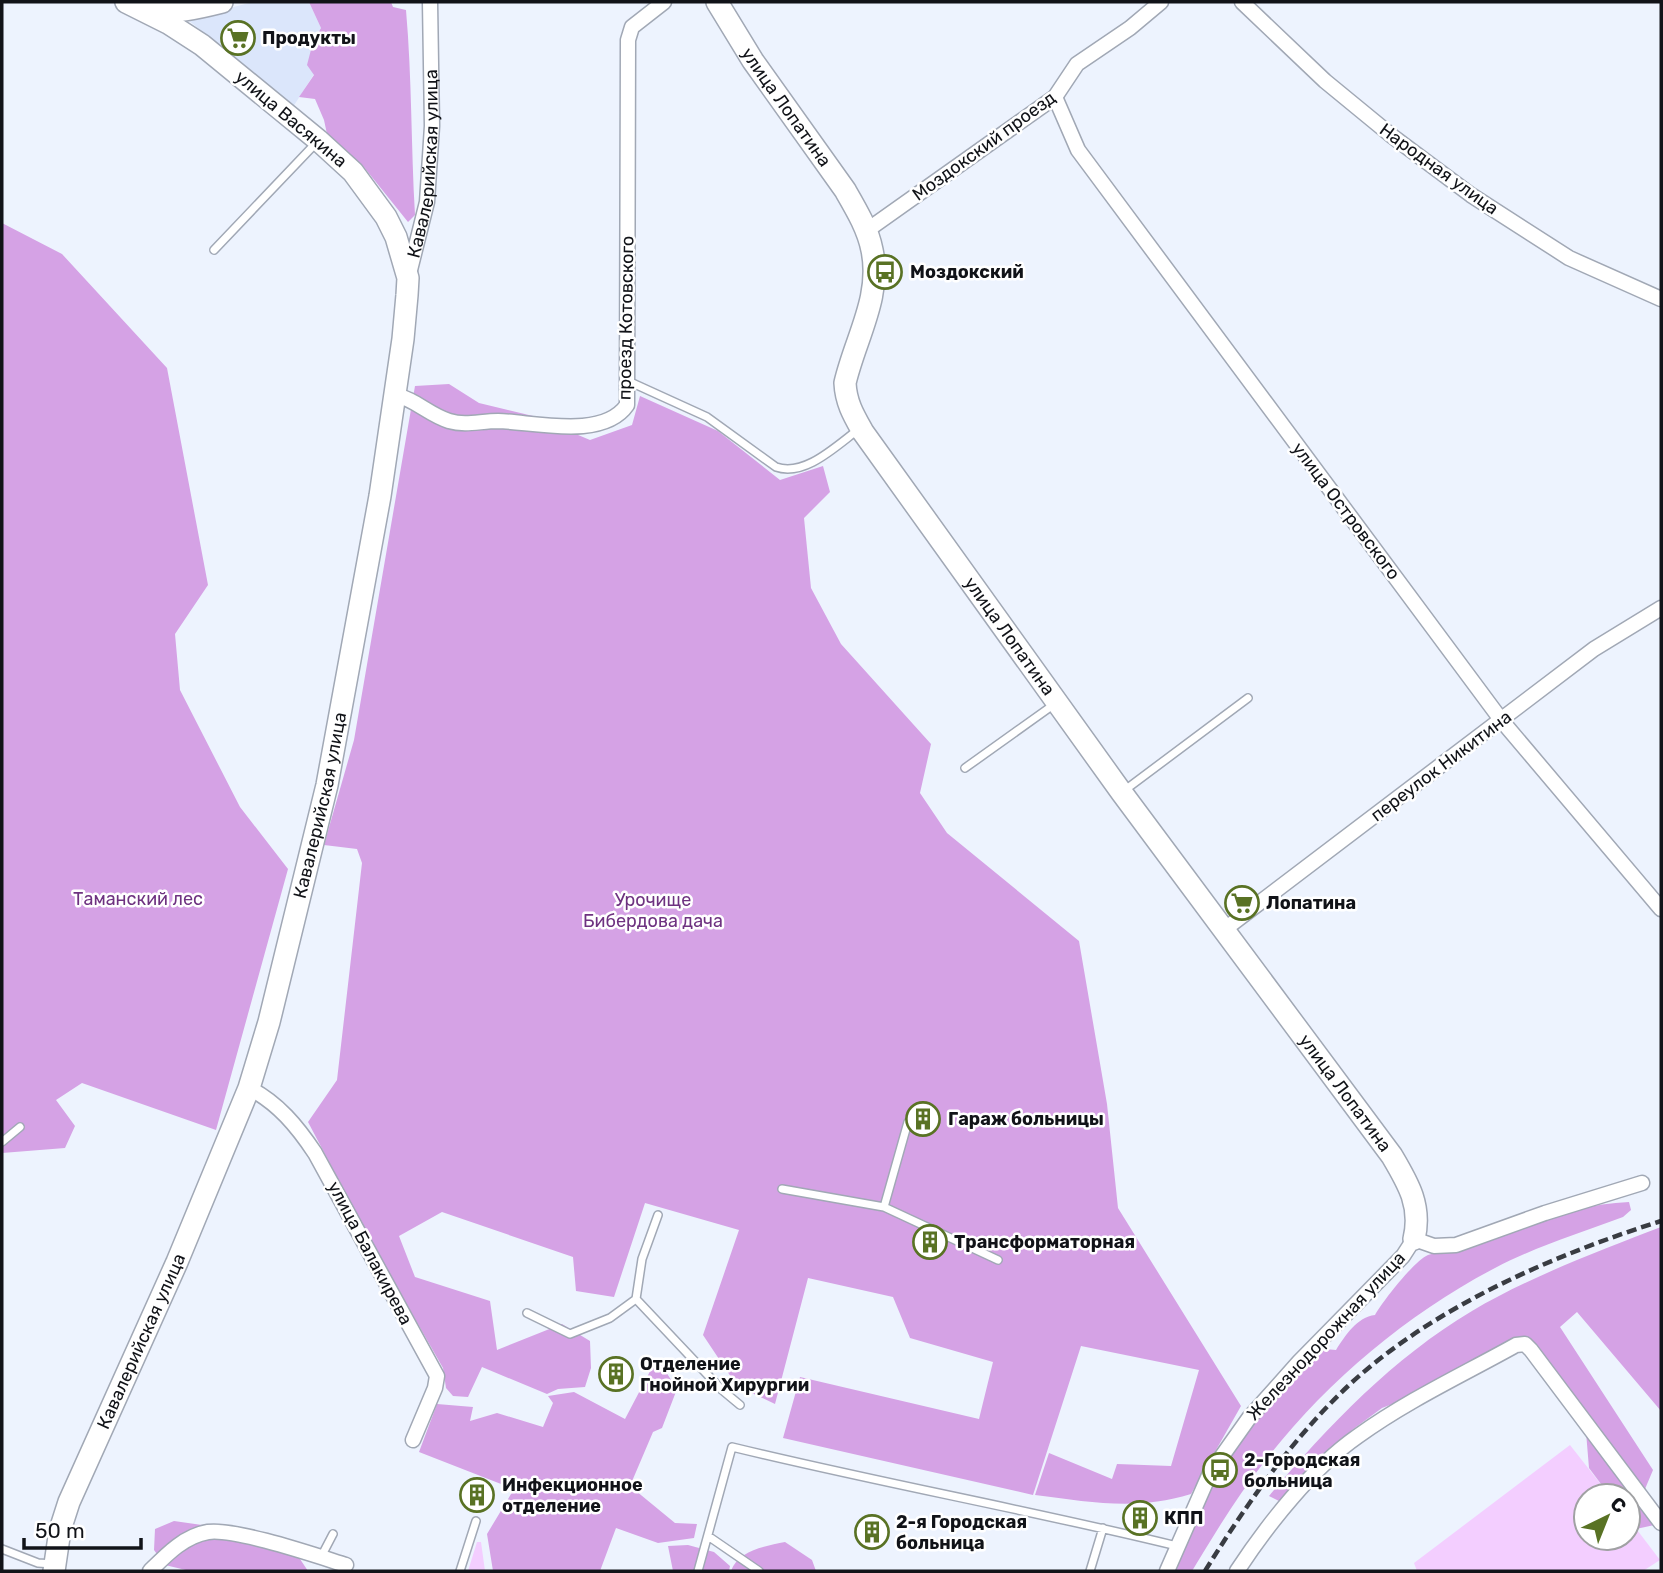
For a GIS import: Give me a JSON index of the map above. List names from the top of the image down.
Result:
{
  "streets": {
    "street": [
      "улица Лопатина",
      "улица Васякина",
      "Моздокский проезд",
      "Кавалерийская улица",
      "Народная улица",
      "проезд Котовского",
      "улица Островского",
      "переулок Никитина",
      "улица Балакирева",
      "Железнодорожная улица"
    ]
  },
  "crossings": [
    ["улица Лопатина", "Моздокский проезд"],
    ["улица Лопатина", "переулок Никитина"],
    ["улица Лопатина", "Железнодорожная улица"],
    ["улица Васякина", "Кавалерийская улица"],
    ["Моздокский проезд", "улица Островского"],
    ["Кавалерийская улица", "проезд Котовского"],
    ["Кавалерийская улица", "улица Балакирева"],
    ["улица Островского", "переулок Никитина"]
  ],
  "parks": ["Таманский лес", "Урочище Бибердова дача"],
  "places": {
    "supermarket": ["Продукты", "Лопатина"],
    "bus stop": ["Моздокский", "2-Городская больница"],
    "building": [
      "Гараж больницы",
      "Трансформаторная",
      "Отделение Гнойной Хирургии",
      "Инфекционное отделение",
      "КПП",
      "2-я Городская больница"
    ]
  },
  "scale_bar": "50 m",
  "north": "top right"
}
